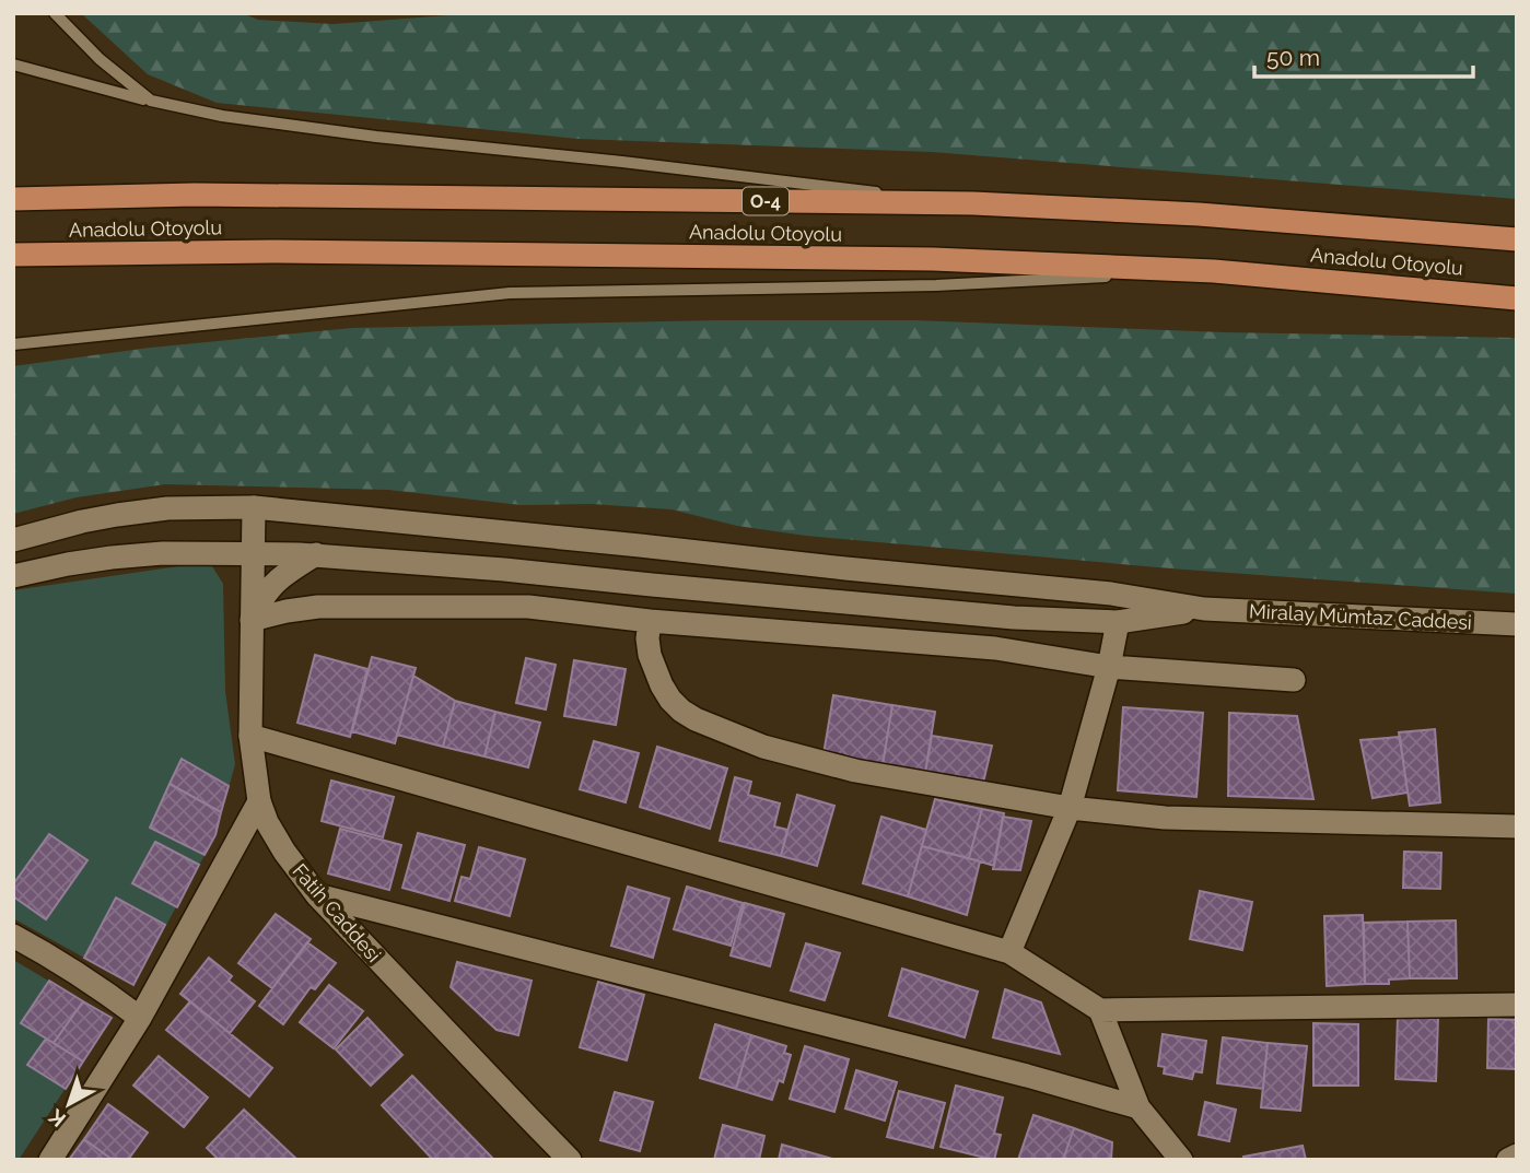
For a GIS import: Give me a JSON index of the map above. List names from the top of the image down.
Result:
{
  "streets": {
    "highway": ["O-4", "Anadolu Otoyolu"],
    "street": ["Miralay Mümtaz Caddesi", "Fatih Caddesi"]
  },
  "scale_bar": "50 m",
  "north": "bottom left"
}
